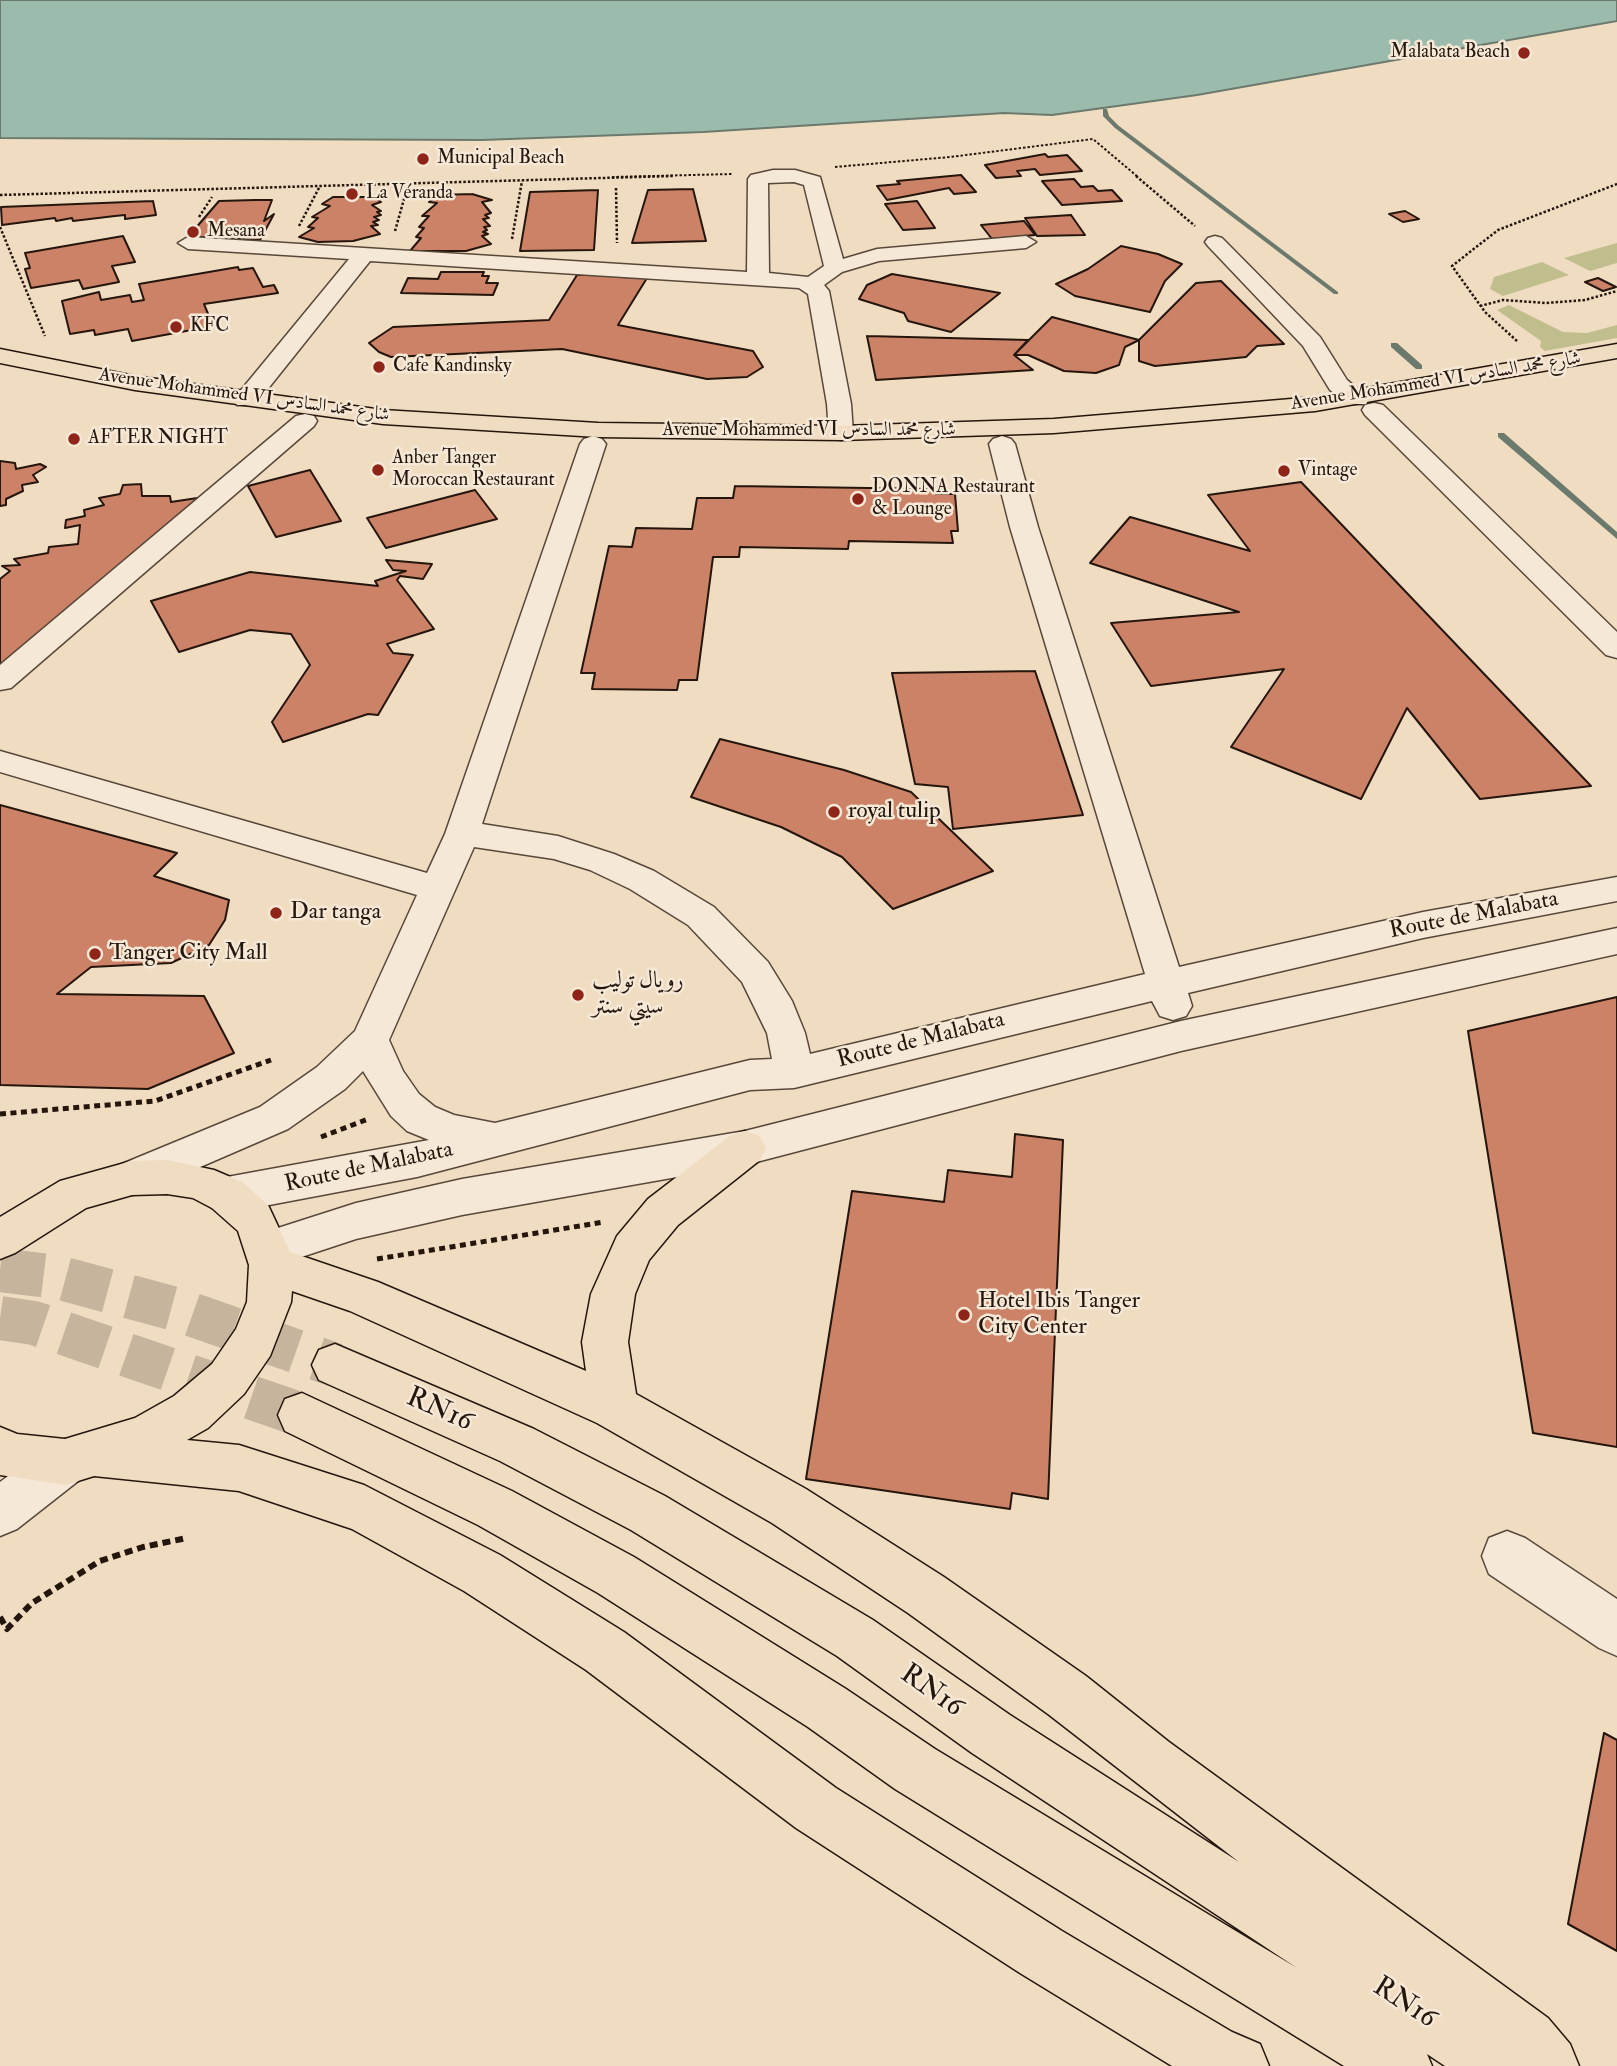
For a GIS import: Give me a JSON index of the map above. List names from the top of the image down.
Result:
{
  "streets": {
    "main road": ["Avenue Mohammed VI شارع محمد السادس", "RN16"],
    "street": ["Route de Malabata"]
  },
  "crossings": [
    ["Route de Malabata", "RN16"]
  ],
  "places": [
    "Malabata Beach",
    "Municipal Beach",
    "La Véranda",
    "Mesana",
    "KFC",
    "Cafe Kandinsky",
    "AFTER NIGHT",
    "Anber Tanger Moroccan Restaurant",
    "Vintage",
    "DONNA Restaurant & Lounge",
    "royal tulip",
    "Dar tanga",
    "Tanger City Mall",
    "رويال توليب سيتي سنتر",
    "Hotel Ibis Tanger City Center"
  ]
}
